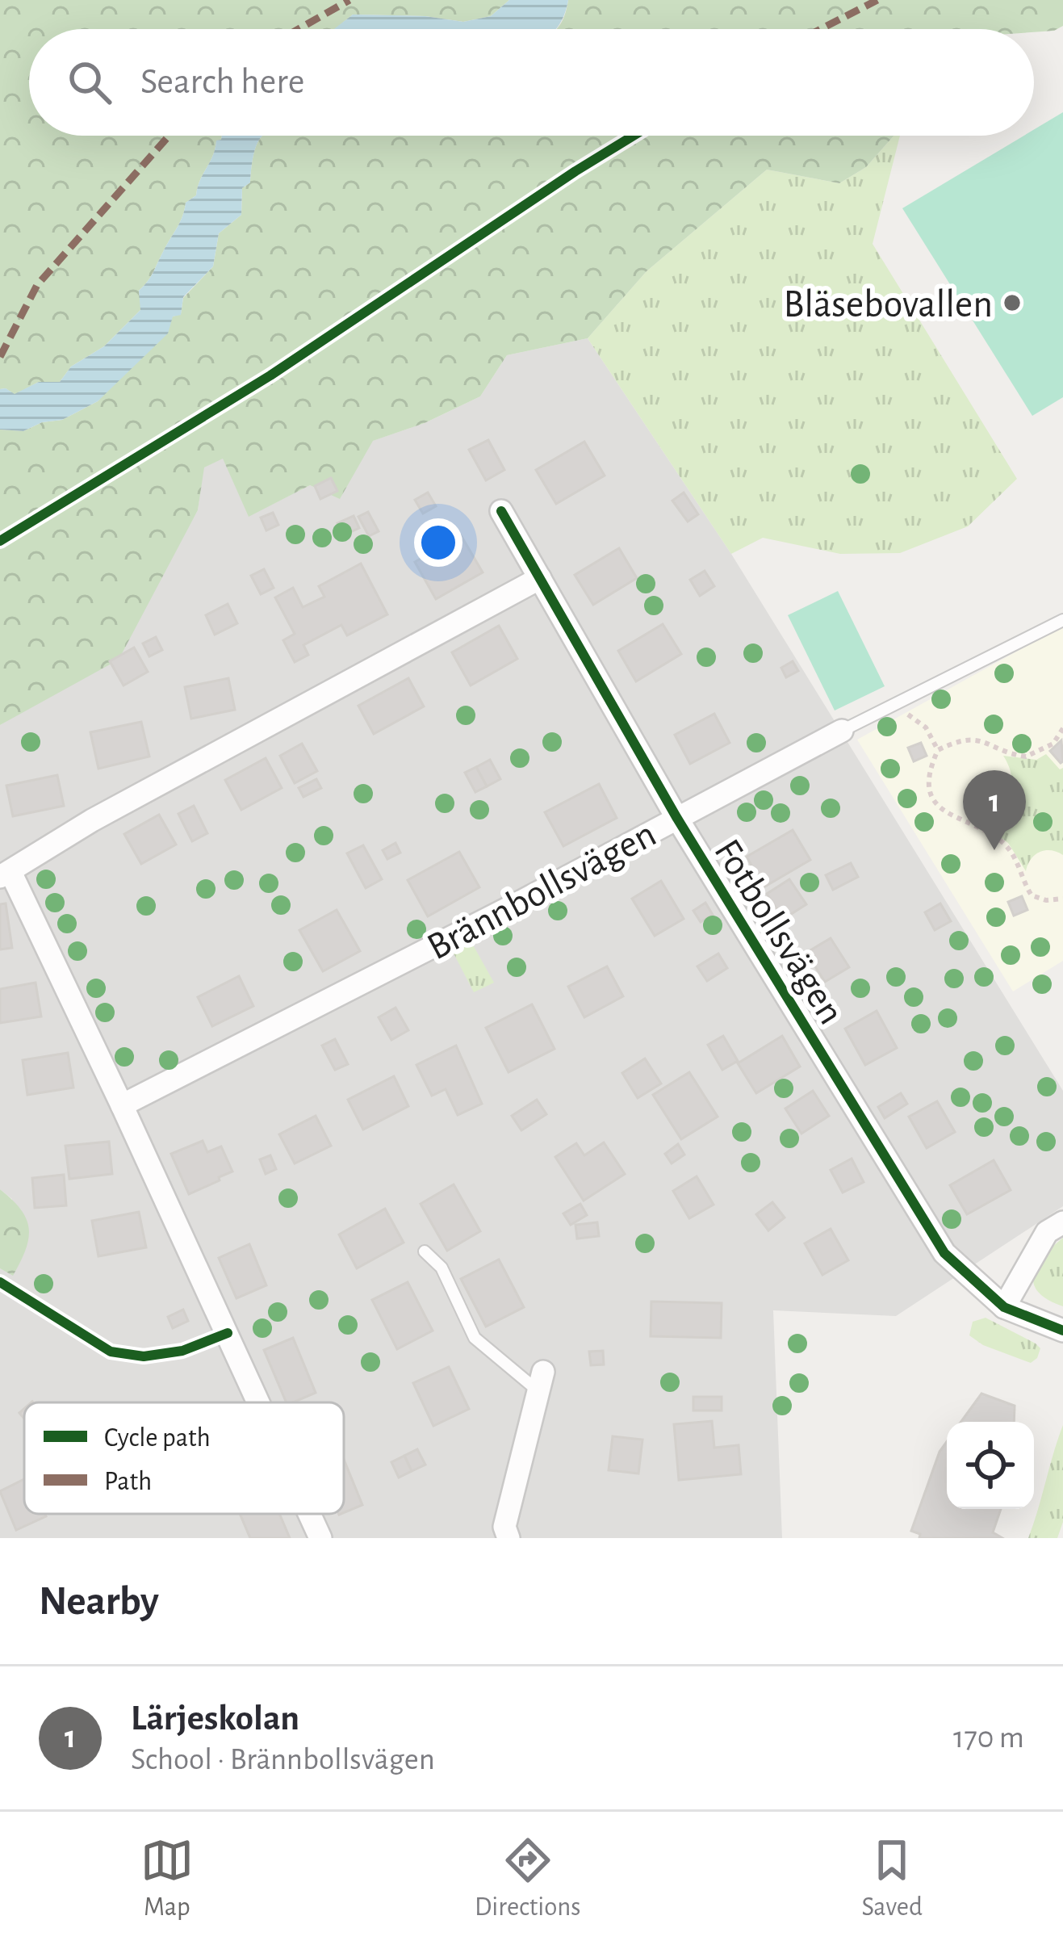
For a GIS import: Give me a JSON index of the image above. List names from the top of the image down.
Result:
{
  "streets": {
    "street": ["Brännbollsvägen", "Fotbollsvägen"]
  },
  "crossings": [
    ["Brännbollsvägen", "Fotbollsvägen"]
  ],
  "places": ["Bläsebovallen"],
  "legend": ["Cycle path", "Path"],
  "page": {
    "search": "Search here",
    "pins": "1",
    "heading": "Nearby",
    "list": [
      {
        "mark": "1",
        "name": "Lärjeskolan",
        "note": "School · Brännbollsvägen",
        "value": "170 m"
      }
    ],
    "nav": ["Map", "Directions", "Saved"]
  }
}
